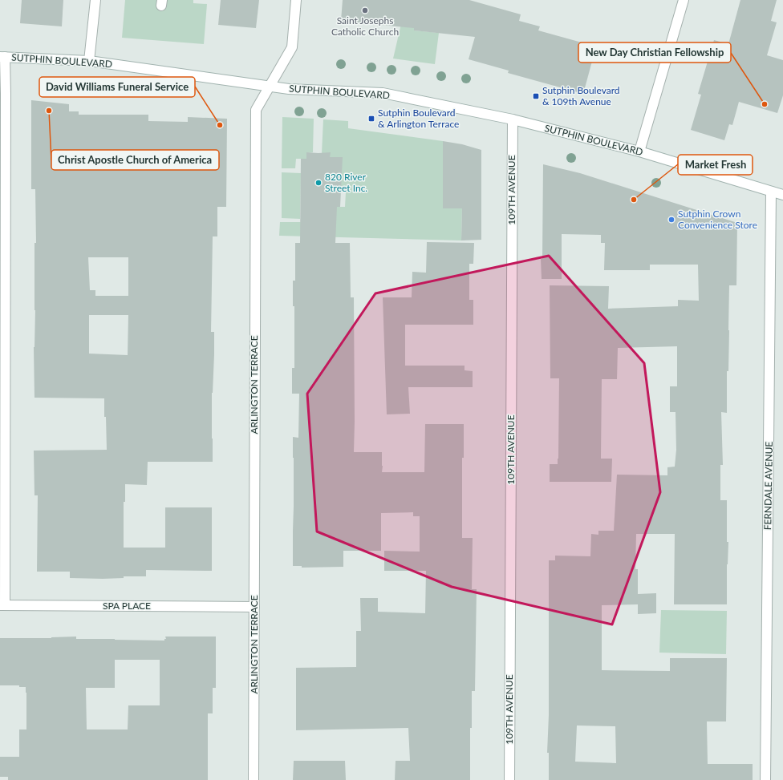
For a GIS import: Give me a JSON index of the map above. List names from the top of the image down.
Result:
{
  "streets": {
    "street": [
      "SUTPHIN BOULEVARD",
      "109TH AVENUE",
      "ARLINGTON TERRACE",
      "FERNDALE AVENUE",
      "SPA PLACE"
    ]
  },
  "crossings": [
    ["SUTPHIN BOULEVARD", "109TH AVENUE"],
    ["SUTPHIN BOULEVARD", "ARLINGTON TERRACE"],
    ["SUTPHIN BOULEVARD", "FERNDALE AVENUE"],
    ["ARLINGTON TERRACE", "SPA PLACE"]
  ],
  "places": {
    "other": [
      "Saint Josephs Catholic Church",
      "New Day Christian Fellowship",
      "Christ Apostle Church of America",
      "David Williams Funeral Service",
      "820 River Street Inc.",
      "Market Fresh",
      "Sutphin Crown Convenience Store"
    ],
    "transit": ["Sutphin Boulevard & 109th Avenue", "Sutphin Boulevard & Arlington Terrace"]
  }
}
